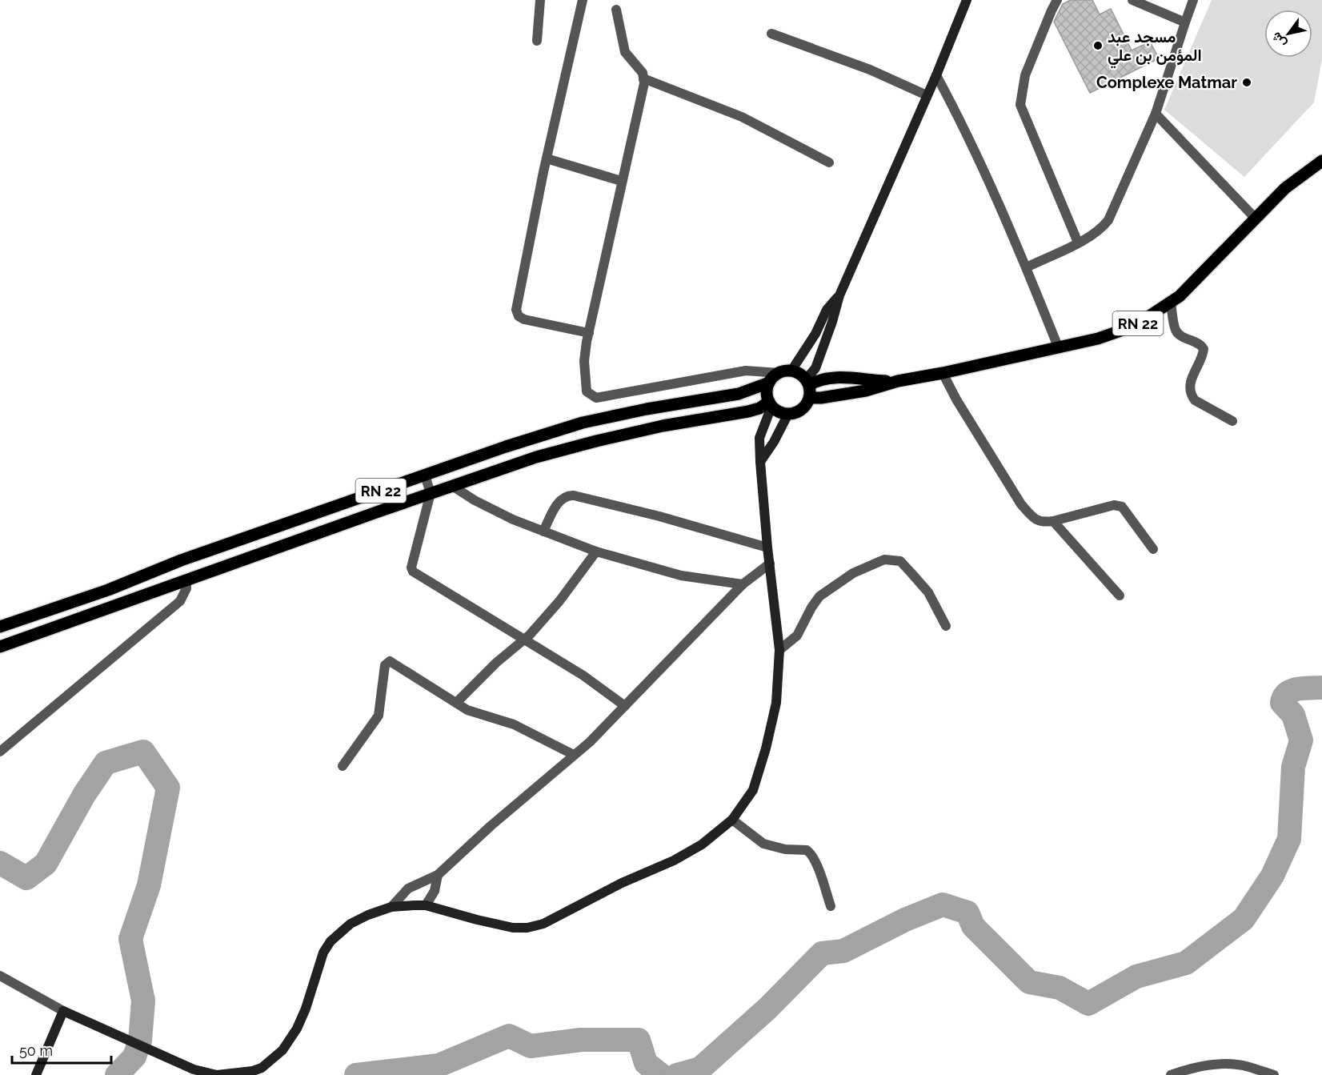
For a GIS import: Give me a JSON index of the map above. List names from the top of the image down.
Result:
{
  "streets": {
    "main road": ["RN 22"]
  },
  "places": ["مسجد عبد المؤمن بن علي", "Complexe Matmar"],
  "scale_bar": "50 m",
  "north": "bottom left"
}
